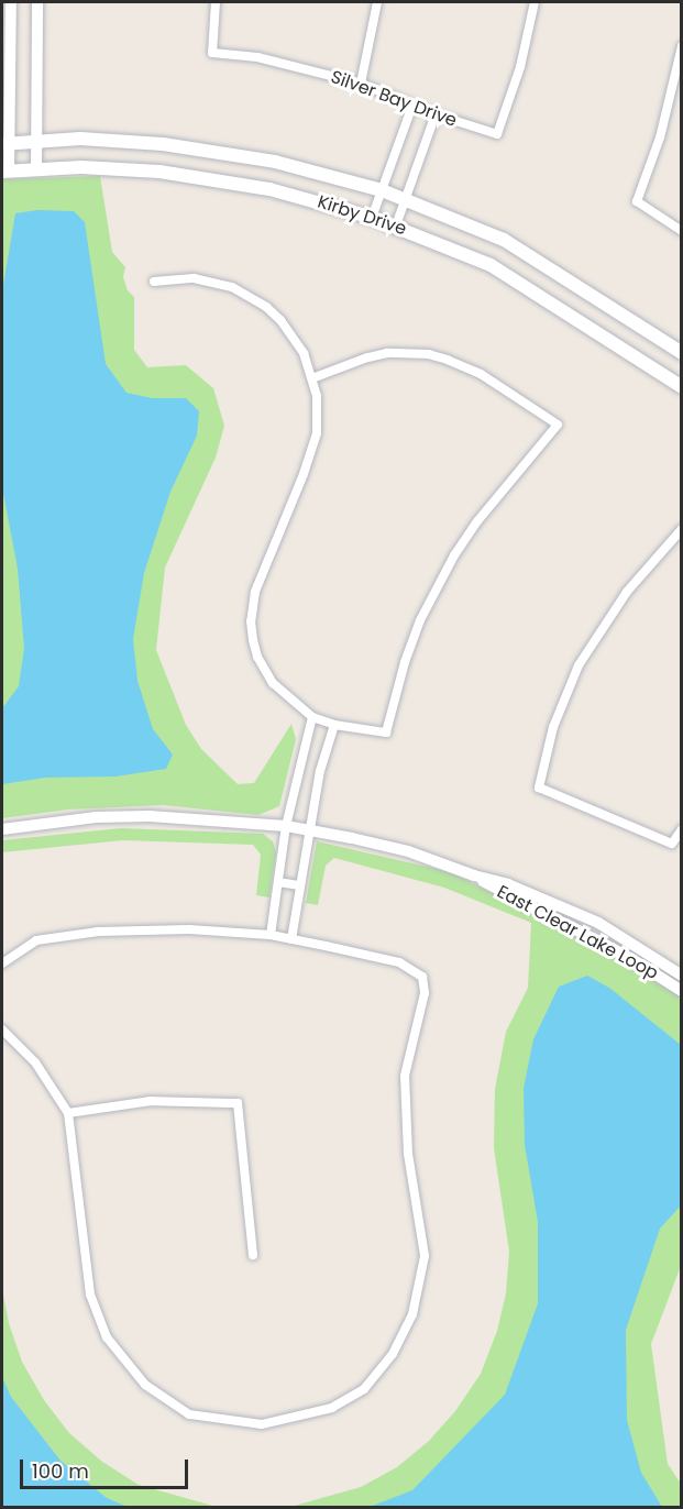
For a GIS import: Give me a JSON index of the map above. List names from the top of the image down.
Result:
{
  "streets": {
    "main road": ["Kirby Drive"],
    "street": ["Silver Bay Drive", "East Clear Lake Loop"]
  },
  "scale_bar": "100 m"
}
